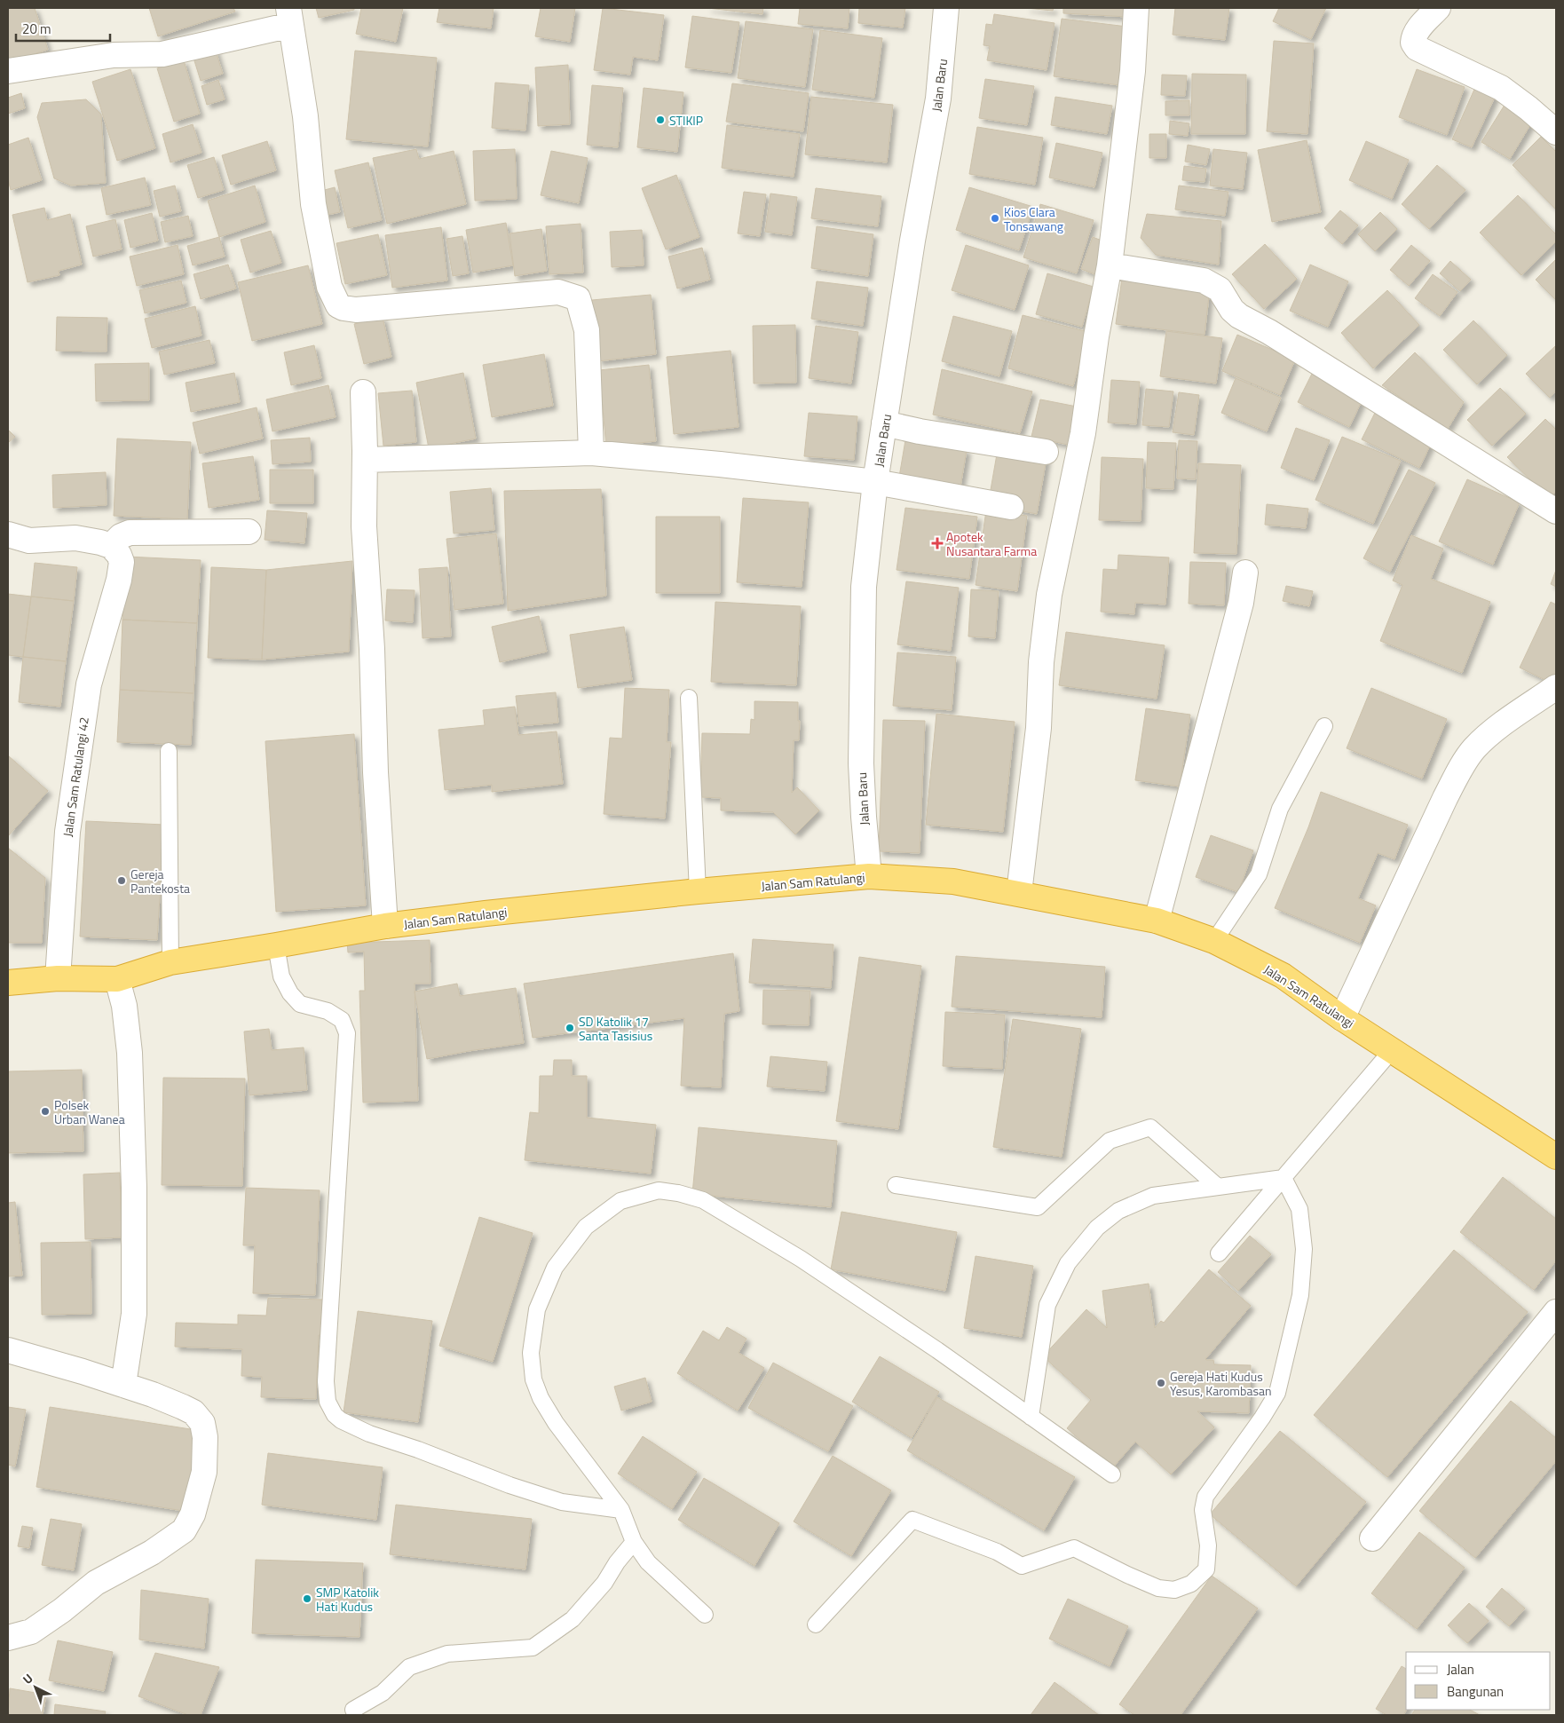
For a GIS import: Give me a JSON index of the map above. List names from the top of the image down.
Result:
{
  "streets": {
    "highway": ["Jalan Sam Ratulangi"],
    "street": ["Jalan Baru", "Jalan Sam Ratulangi 42"]
  },
  "crossings": [
    ["Jalan Baru", "Jalan Sam Ratulangi"],
    ["Jalan Sam Ratulangi 42", "Jalan Sam Ratulangi"]
  ],
  "places": {
    "other": [
      "STIKIP",
      "Kios Clara Tonsawang",
      "Gereja Pantekosta",
      "SD Katolik 17 Santa Tasisius",
      "Polsek Urban Wanea",
      "Gereja Hati Kudus Yesus, Karombasan",
      "SMP Katolik Hati Kudus"
    ],
    "health": ["Apotek Nusantara Farma"]
  },
  "legend": ["Jalan", "Bangunan"],
  "scale_bar": "20 m",
  "north": "top left"
}
